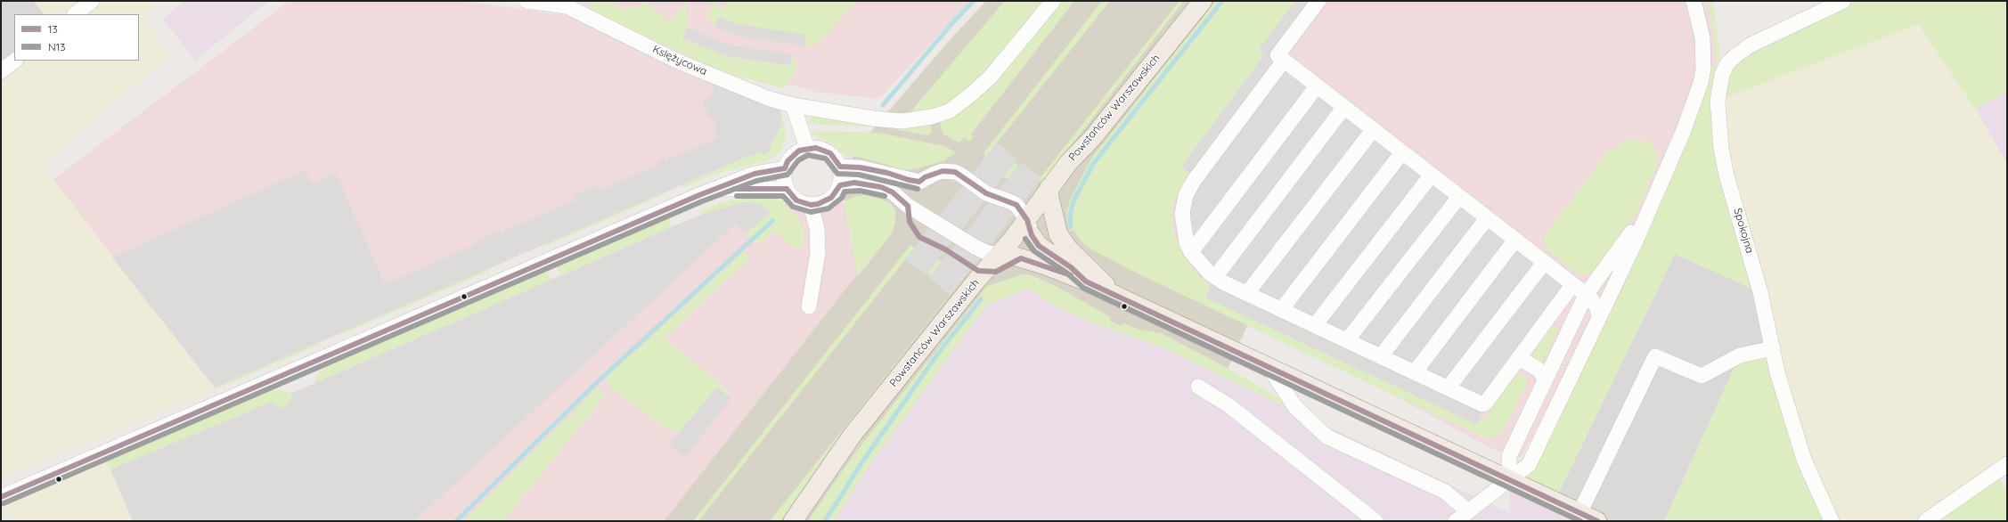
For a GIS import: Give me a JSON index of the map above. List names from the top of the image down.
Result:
{
  "streets": {
    "main road": ["Powstańców Warszawskich"],
    "street": ["Księżycowa", "Spokojna"]
  },
  "lines": ["transit line 13", "transit line N13"],
  "legend": ["13", "N13"]
}
